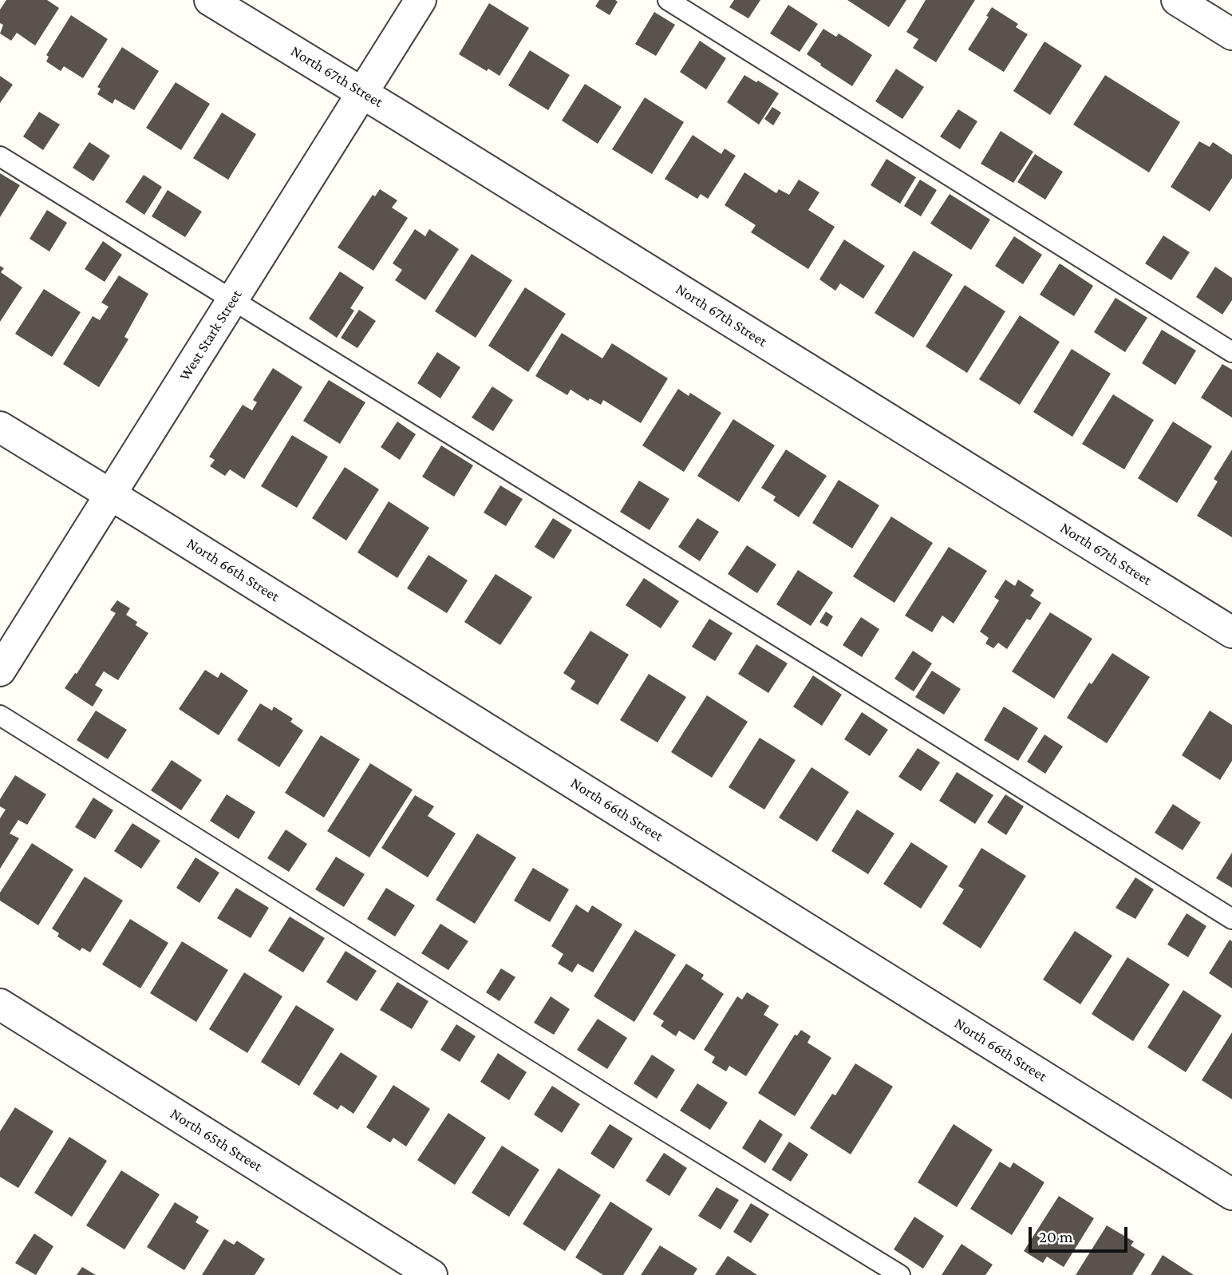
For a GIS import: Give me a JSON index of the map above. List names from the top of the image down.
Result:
{
  "streets": {
    "street": [
      "North 67th Street",
      "West Stark Street",
      "North 66th Street",
      "North 65th Street"
    ]
  },
  "crossings": [
    ["North 67th Street", "West Stark Street"],
    ["West Stark Street", "North 66th Street"]
  ],
  "scale_bar": "20 m"
}
